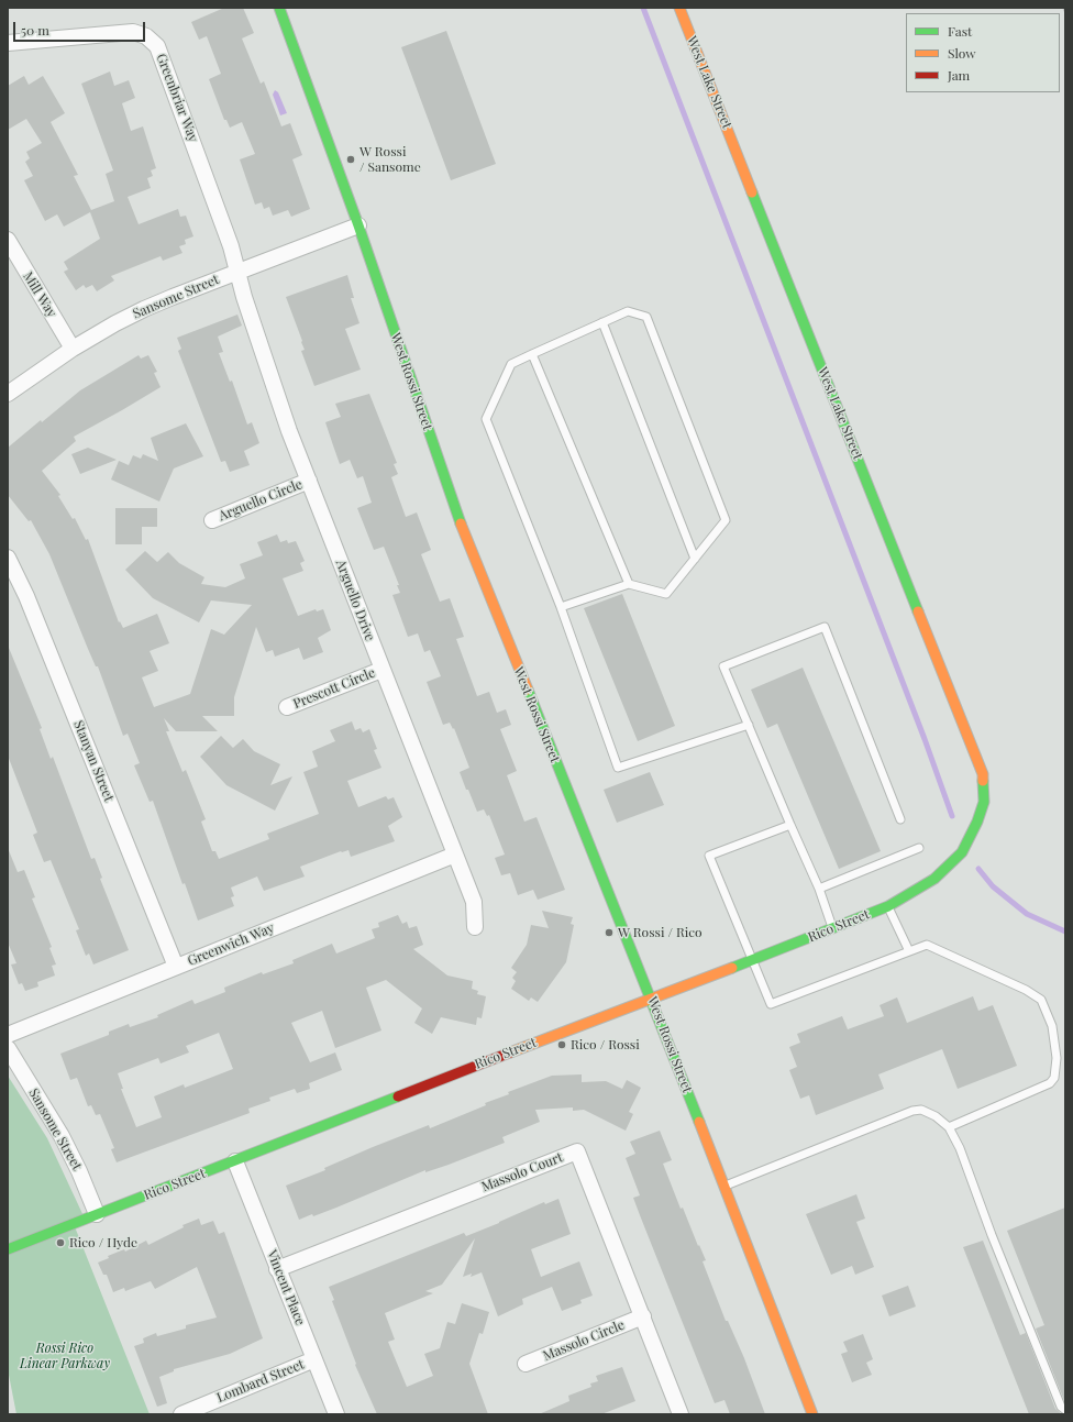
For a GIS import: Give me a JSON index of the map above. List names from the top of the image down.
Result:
{
  "streets": {
    "street": [
      "West Lake Street",
      "Greenbriar Way",
      "Mill Way",
      "Sansome Street",
      "West Rossi Street",
      "Arguello Circle",
      "Arguello Drive",
      "Prescott Circle",
      "Stanyan Street",
      "Rico Street",
      "Greenwich Way",
      "Massolo Court",
      "Vincent Place",
      "Massolo Circle",
      "Lombard Street"
    ]
  },
  "crossings": [
    ["West Lake Street", "Rico Street"],
    ["Greenbriar Way", "Sansome Street"],
    ["Greenbriar Way", "Arguello Drive"],
    ["Mill Way", "Sansome Street"],
    ["Sansome Street", "West Rossi Street"],
    ["Sansome Street", "Arguello Drive"],
    ["Sansome Street", "Rico Street"],
    ["West Rossi Street", "Rico Street"],
    ["Arguello Circle", "Arguello Drive"],
    ["Arguello Drive", "Prescott Circle"],
    ["Arguello Drive", "Greenwich Way"],
    ["Stanyan Street", "Greenwich Way"],
    ["Rico Street", "Vincent Place"],
    ["Massolo Court", "Vincent Place"],
    ["Massolo Court", "Massolo Circle"],
    ["Vincent Place", "Lombard Street"]
  ],
  "parks": ["Rossi Rico Linear Parkway"],
  "places": [
    "W Rossi / Sansome",
    "W Rossi / Rico",
    "Rico / Rossi",
    "Rico / Hyde"
  ],
  "legend": ["Fast", "Slow", "Jam"],
  "scale_bar": "50 m"
}
